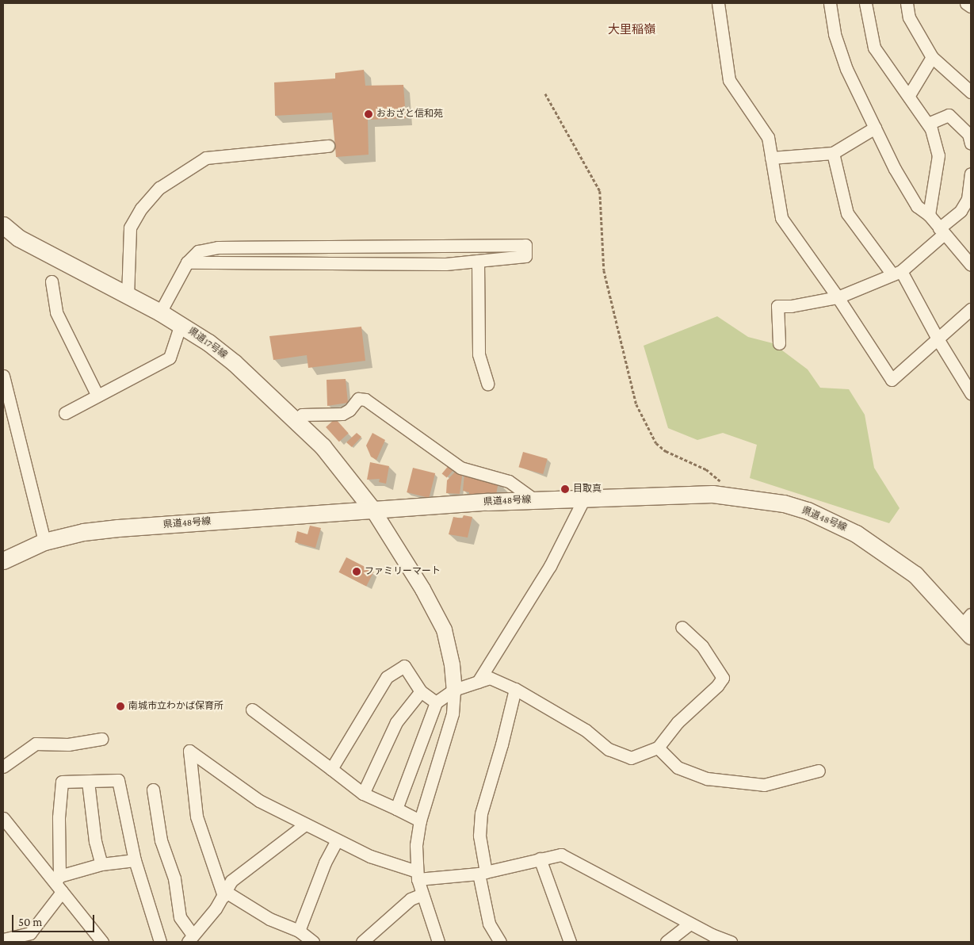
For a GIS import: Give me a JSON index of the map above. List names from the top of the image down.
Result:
{
  "streets": {
    "main road": ["県道17号線", "県道48号線"]
  },
  "crossings": [
    ["県道17号線", "県道48号線"]
  ],
  "districts": ["大里稲嶺"],
  "places": [
    "おおざと信和苑",
    "目取真",
    "ファミリーマート",
    "南城市立わかば保育所"
  ],
  "scale_bar": "50 m"
}
